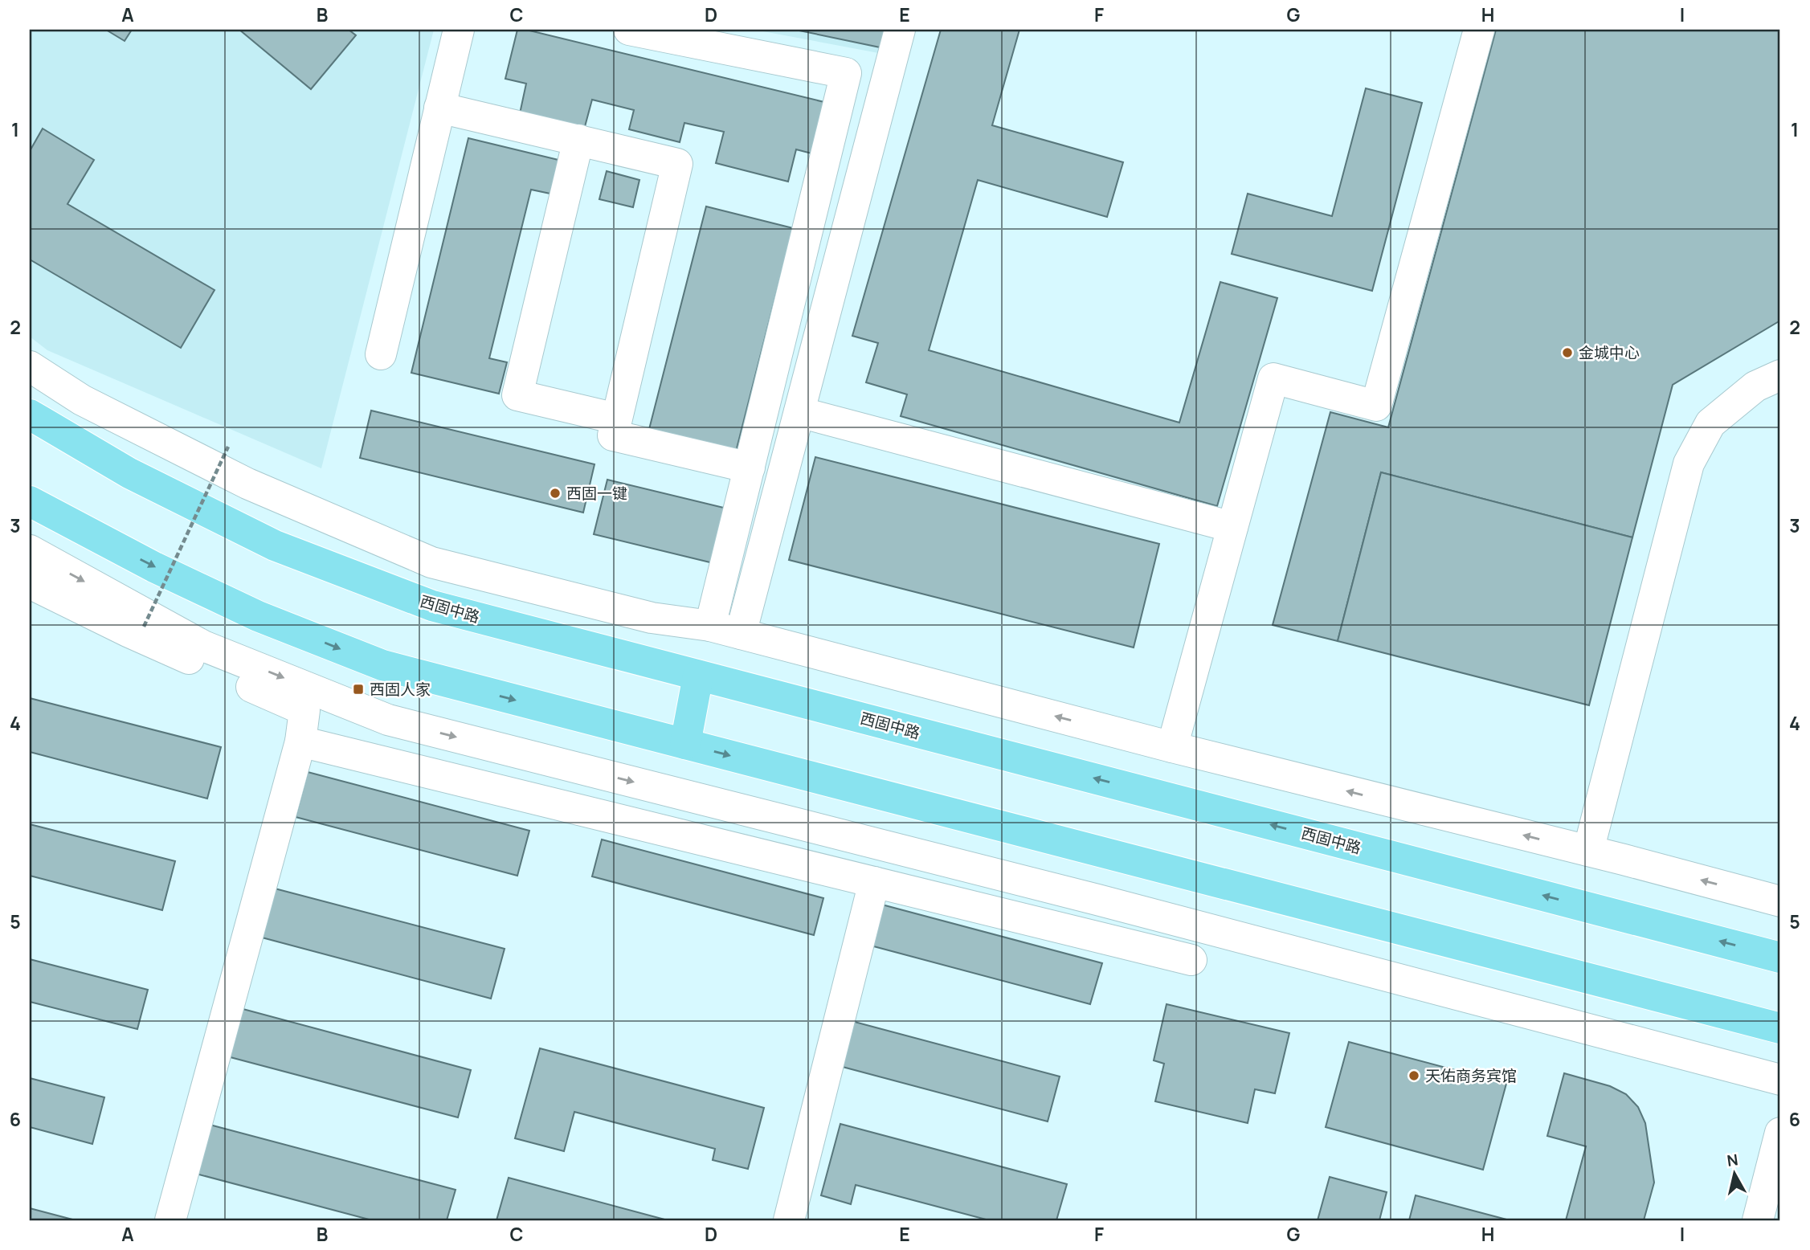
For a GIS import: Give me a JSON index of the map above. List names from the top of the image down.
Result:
{
  "streets": {
    "main road": ["西固中路"]
  },
  "places": {
    "other": ["金城中心", "西固一键", "天佑商务宾馆"],
    "transit": ["西固人家"]
  },
  "north": "top",
  "grid": {
    "columns": [
      "A",
      "B",
      "C",
      "D",
      "E",
      "F",
      "G",
      "H",
      "I"
    ],
    "rows": [
      "1",
      "2",
      "3",
      "4",
      "5",
      "6"
    ]
  }
}
